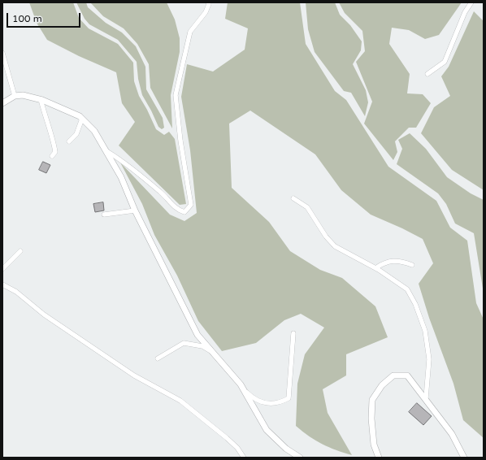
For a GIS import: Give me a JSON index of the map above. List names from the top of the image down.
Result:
{
  "scale_bar": "100 m"
}
